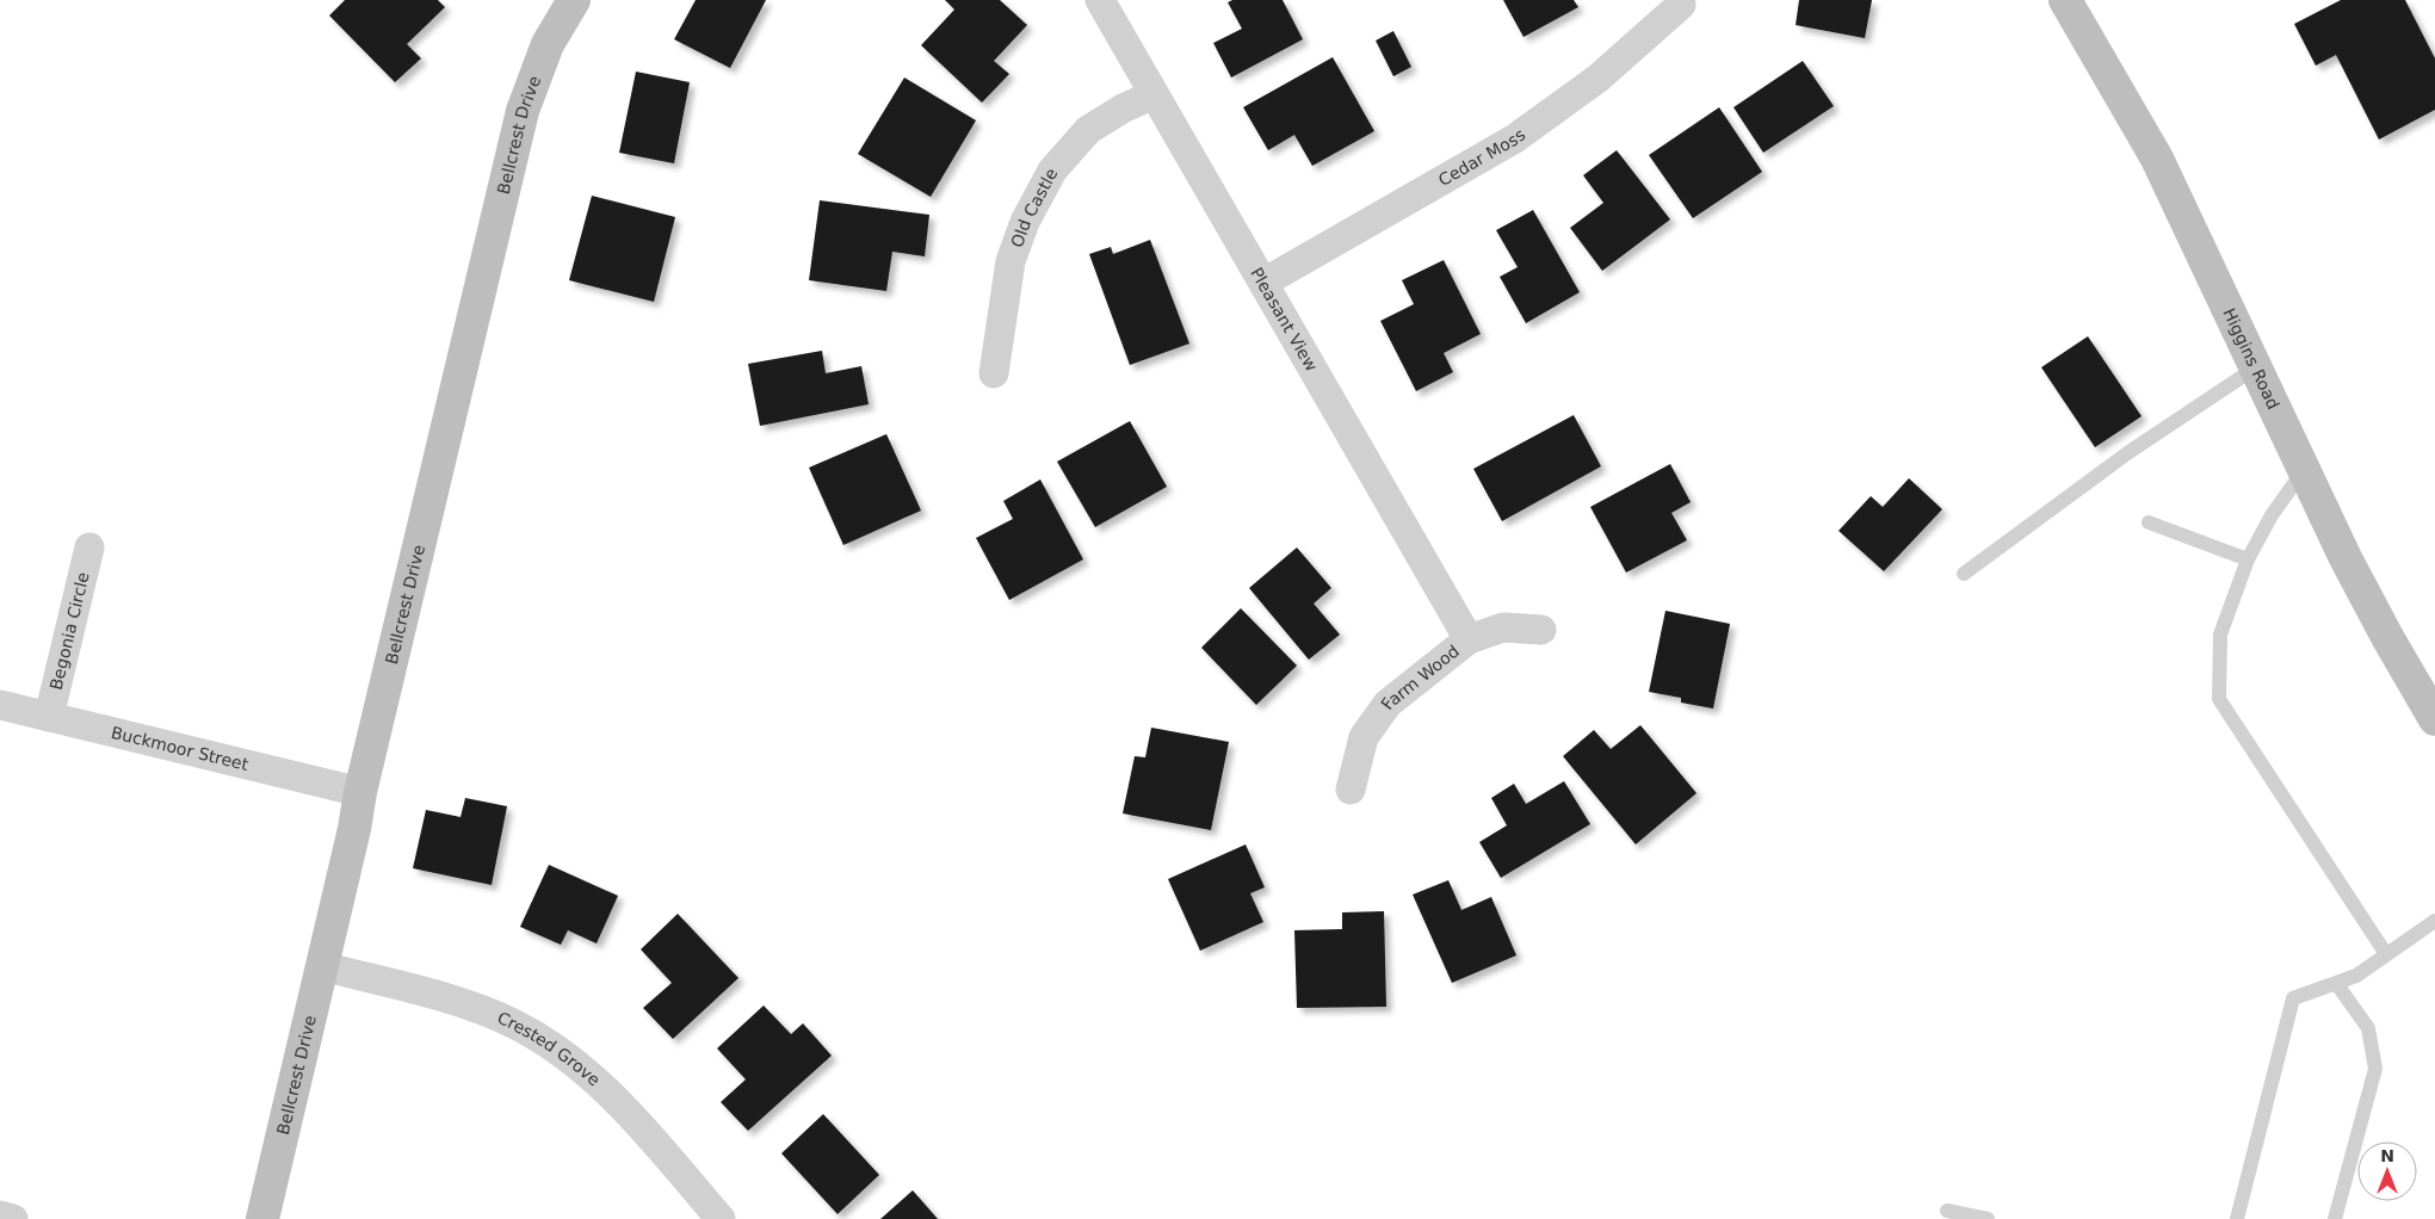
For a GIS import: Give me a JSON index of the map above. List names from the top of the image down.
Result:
{
  "streets": {
    "street": [
      "Bellcrest Drive",
      "Cedar Moss",
      "Old Castle",
      "Pleasant View",
      "Higgins Road",
      "Begonia Circle",
      "Farm Wood",
      "Buckmoor Street",
      "Crested Grove"
    ]
  },
  "crossings": [
    ["Bellcrest Drive", "Buckmoor Street"],
    ["Bellcrest Drive", "Crested Grove"],
    ["Cedar Moss", "Pleasant View"],
    ["Old Castle", "Pleasant View"],
    ["Pleasant View", "Farm Wood"],
    ["Begonia Circle", "Buckmoor Street"]
  ],
  "north": "top"
}
